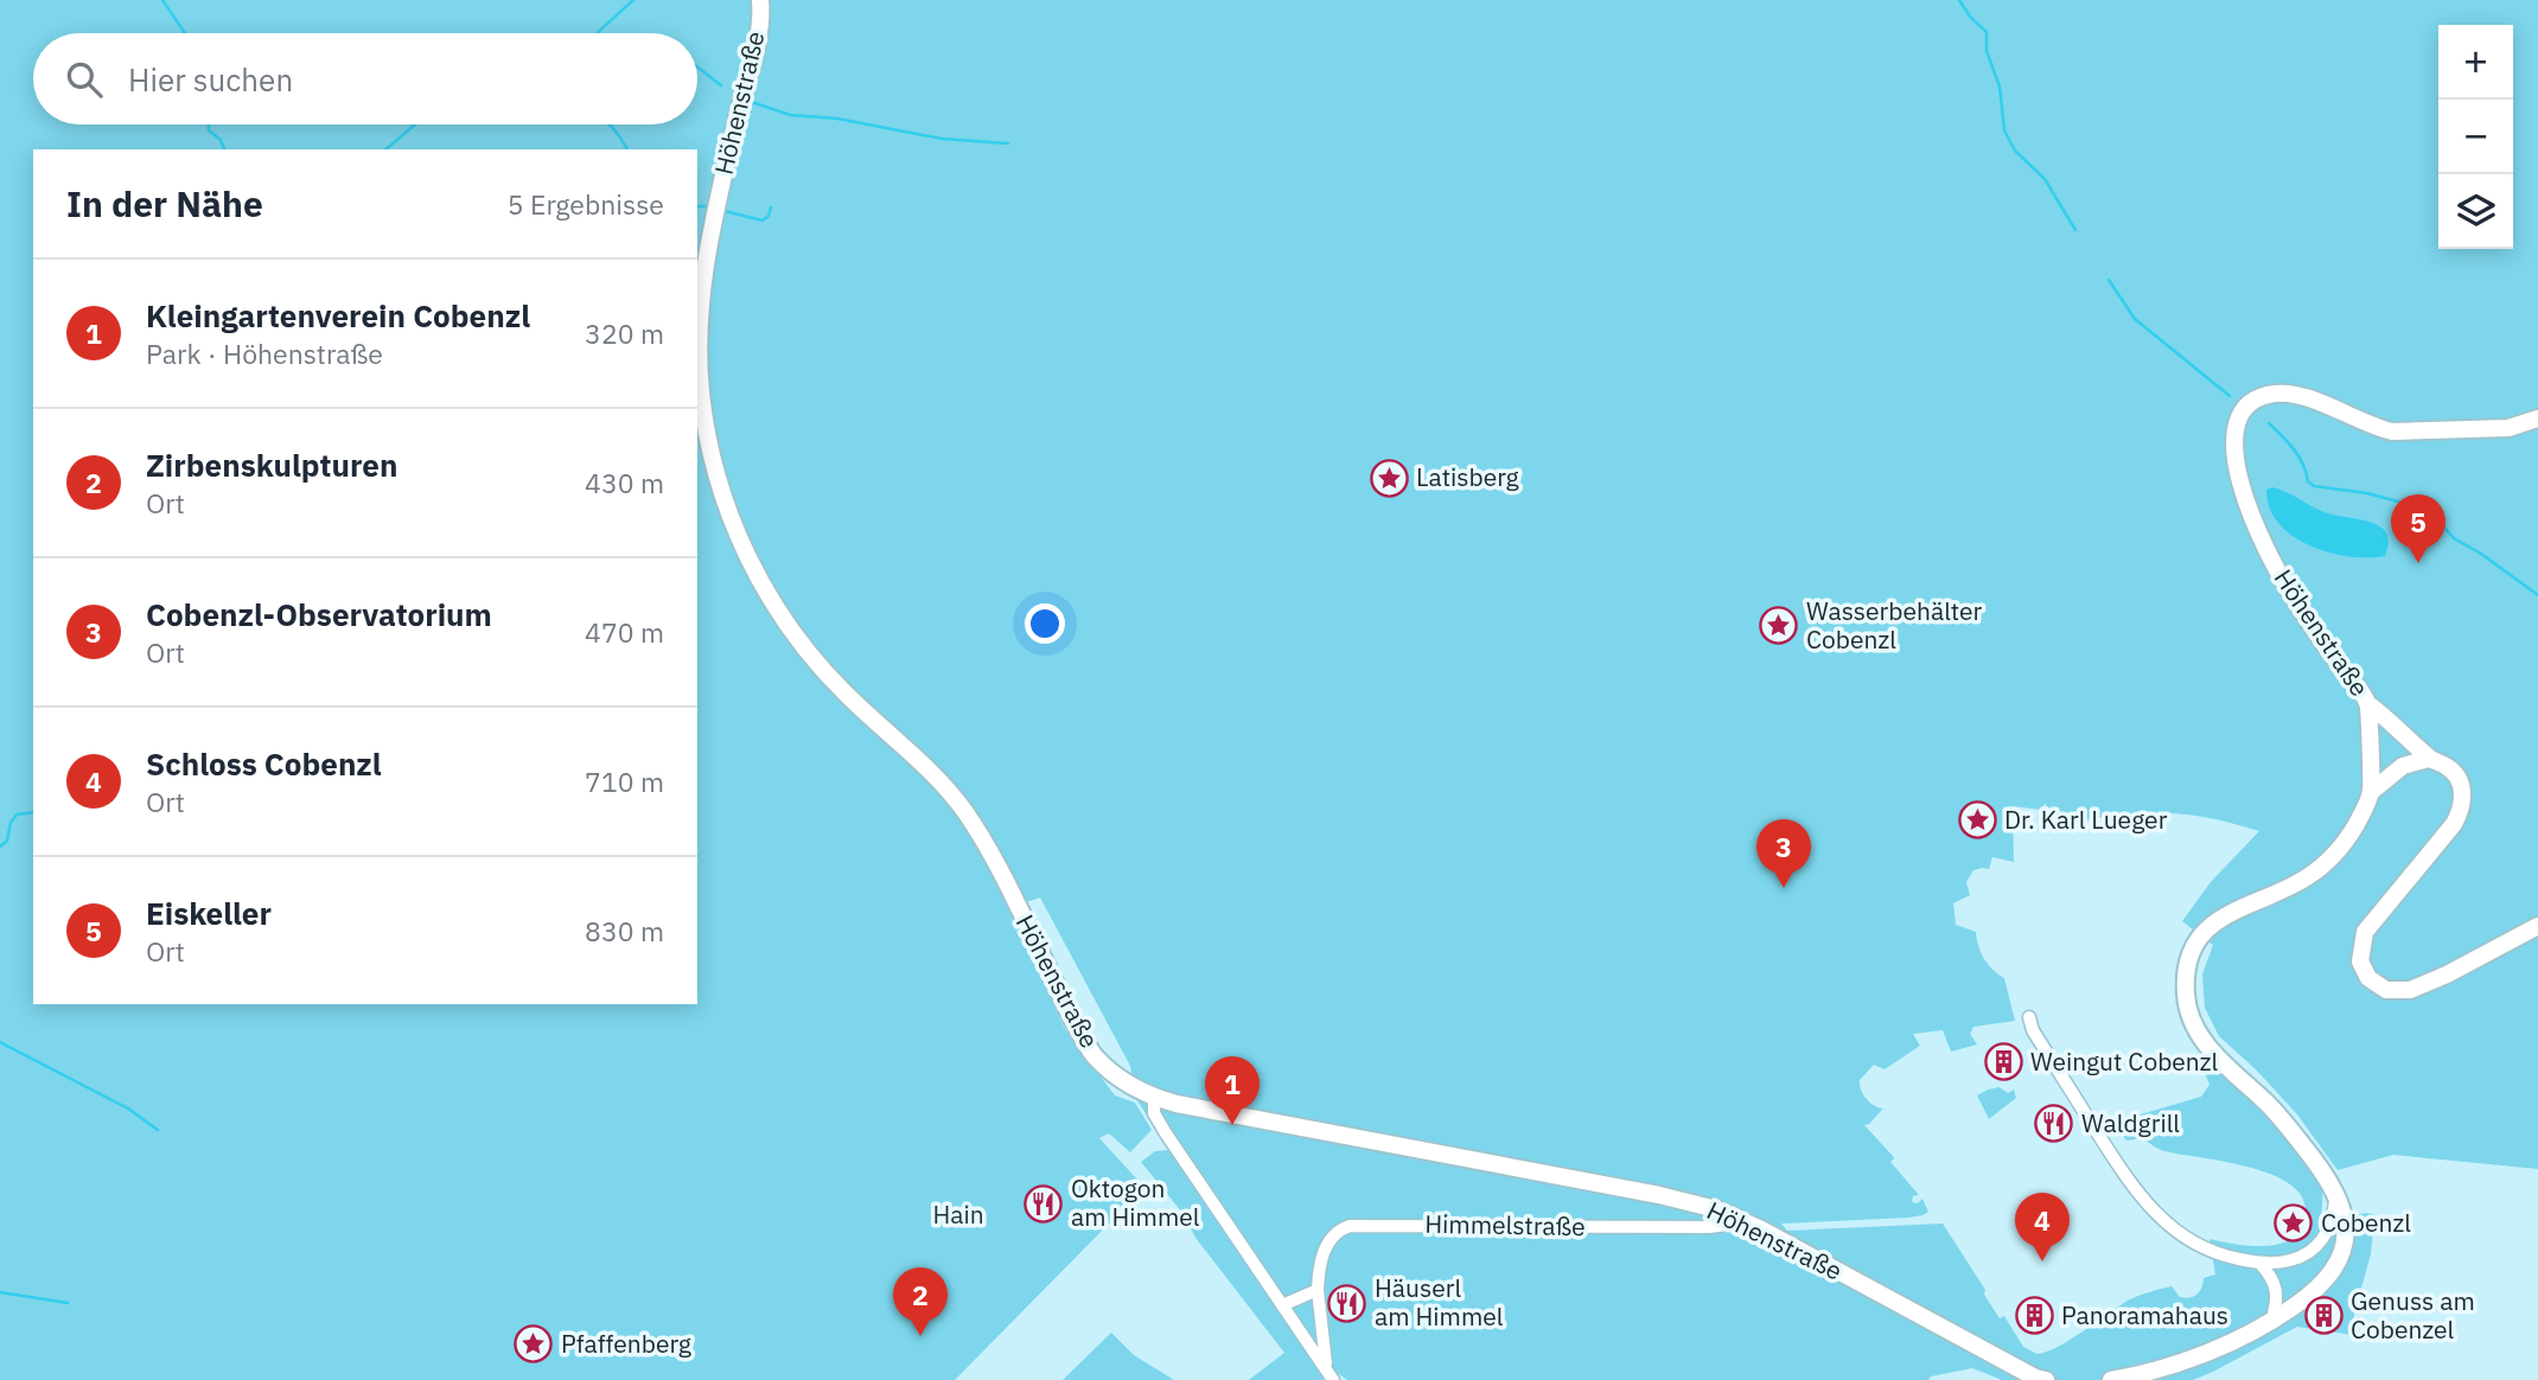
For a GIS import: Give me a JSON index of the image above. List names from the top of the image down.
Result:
{
  "streets": {
    "street": ["Höhenstraße", "Himmelstraße"]
  },
  "crossings": [
    ["Höhenstraße", "Himmelstraße"]
  ],
  "parks": ["Hain"],
  "places": {
    "place": [
      "Latisberg",
      "Wasserbehälter Cobenzl",
      "Dr. Karl Lueger",
      "Cobenzl",
      "Pfaffenberg"
    ],
    "building": ["Weingut Cobenzl", "Panoramahaus", "Genuss am Cobenzel"],
    "restaurant": ["Waldgrill", "Oktogon am Himmel", "Häuserl am Himmel"]
  },
  "page": {
    "map_buttons": ["+", "−"],
    "search": "Hier suchen",
    "heading": ["In der Nähe", "5 Ergebnisse"],
    "list": [
      {
        "mark": "1",
        "name": "Kleingartenverein Cobenzl",
        "note": "Park · Höhenstraße",
        "value": "320 m"
      },
      {
        "mark": "2",
        "name": "Zirbenskulpturen",
        "note": "Ort",
        "value": "430 m"
      },
      {
        "mark": "3",
        "name": "Cobenzl-Observatorium",
        "note": "Ort",
        "value": "470 m"
      },
      {
        "mark": "4",
        "name": "Schloss Cobenzl",
        "note": "Ort",
        "value": "710 m"
      },
      {
        "mark": "5",
        "name": "Eiskeller",
        "note": "Ort",
        "value": "830 m"
      }
    ],
    "pins": [
      "5",
      "3",
      "1",
      "4",
      "2"
    ]
  }
}
